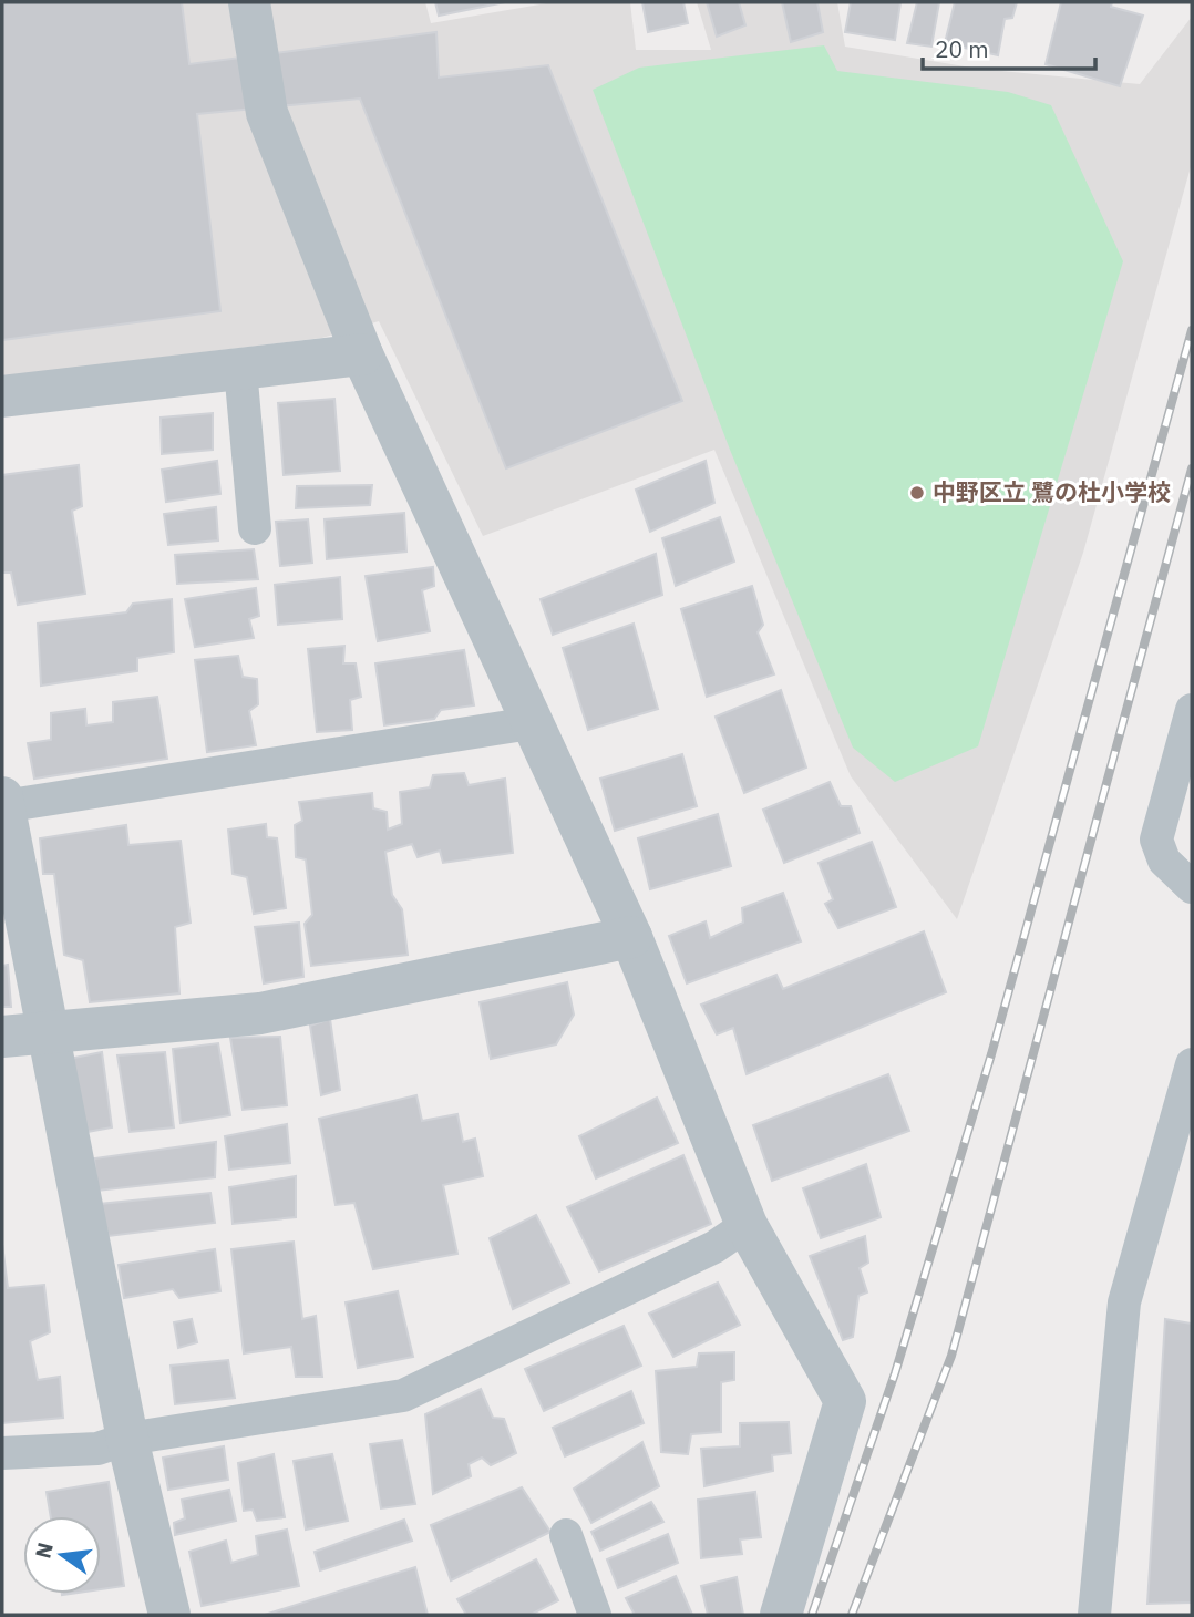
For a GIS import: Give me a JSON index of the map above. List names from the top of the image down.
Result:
{
  "places": ["中野区立 鷺の杜小学校"],
  "scale_bar": "20 m",
  "north": "left"
}
